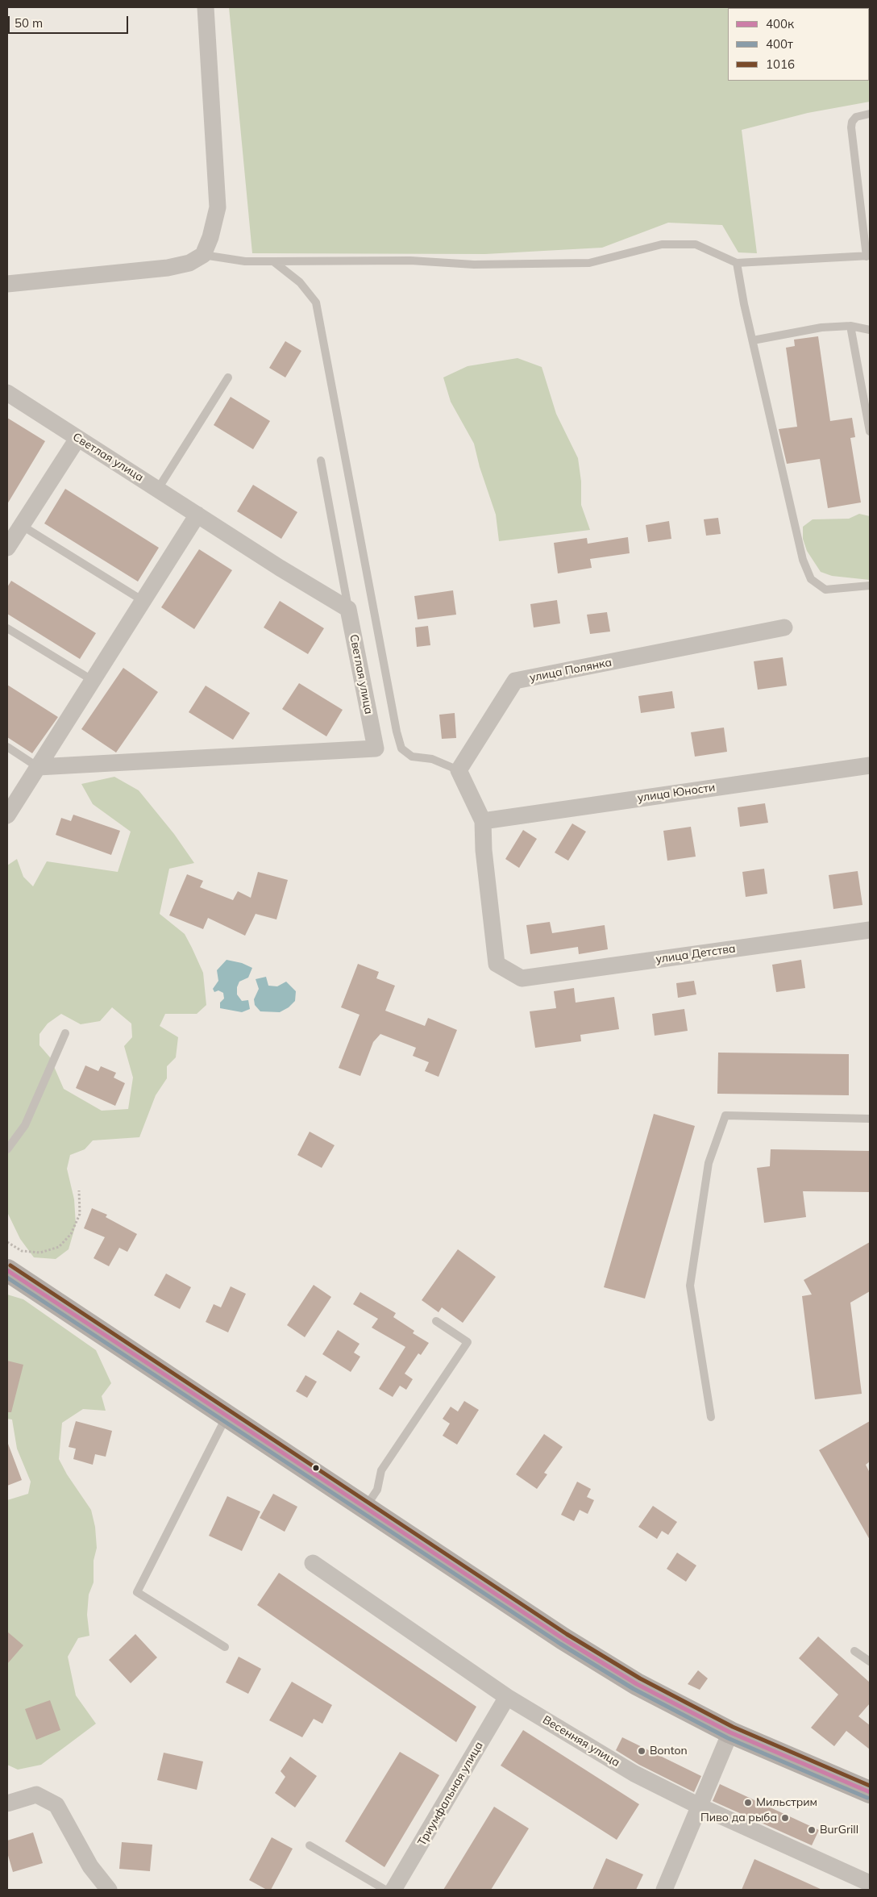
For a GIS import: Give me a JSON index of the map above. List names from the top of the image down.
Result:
{
  "streets": {
    "street": [
      "Светлая улица",
      "улица Полянка",
      "улица Юности",
      "улица Детства",
      "Весенняя улица",
      "Триумфальная улица"
    ]
  },
  "crossings": [
    ["улица Юности", "улица Детства"],
    ["Весенняя улица", "Триумфальная улица"]
  ],
  "places": [
    "Bonton",
    "Мильстрим",
    "Пиво да рыба",
    "BurGrill"
  ],
  "lines": ["transit line 1016", "transit line 400к", "transit line 400т"],
  "legend": ["400к", "400т", "1016"],
  "scale_bar": "50 m"
}
